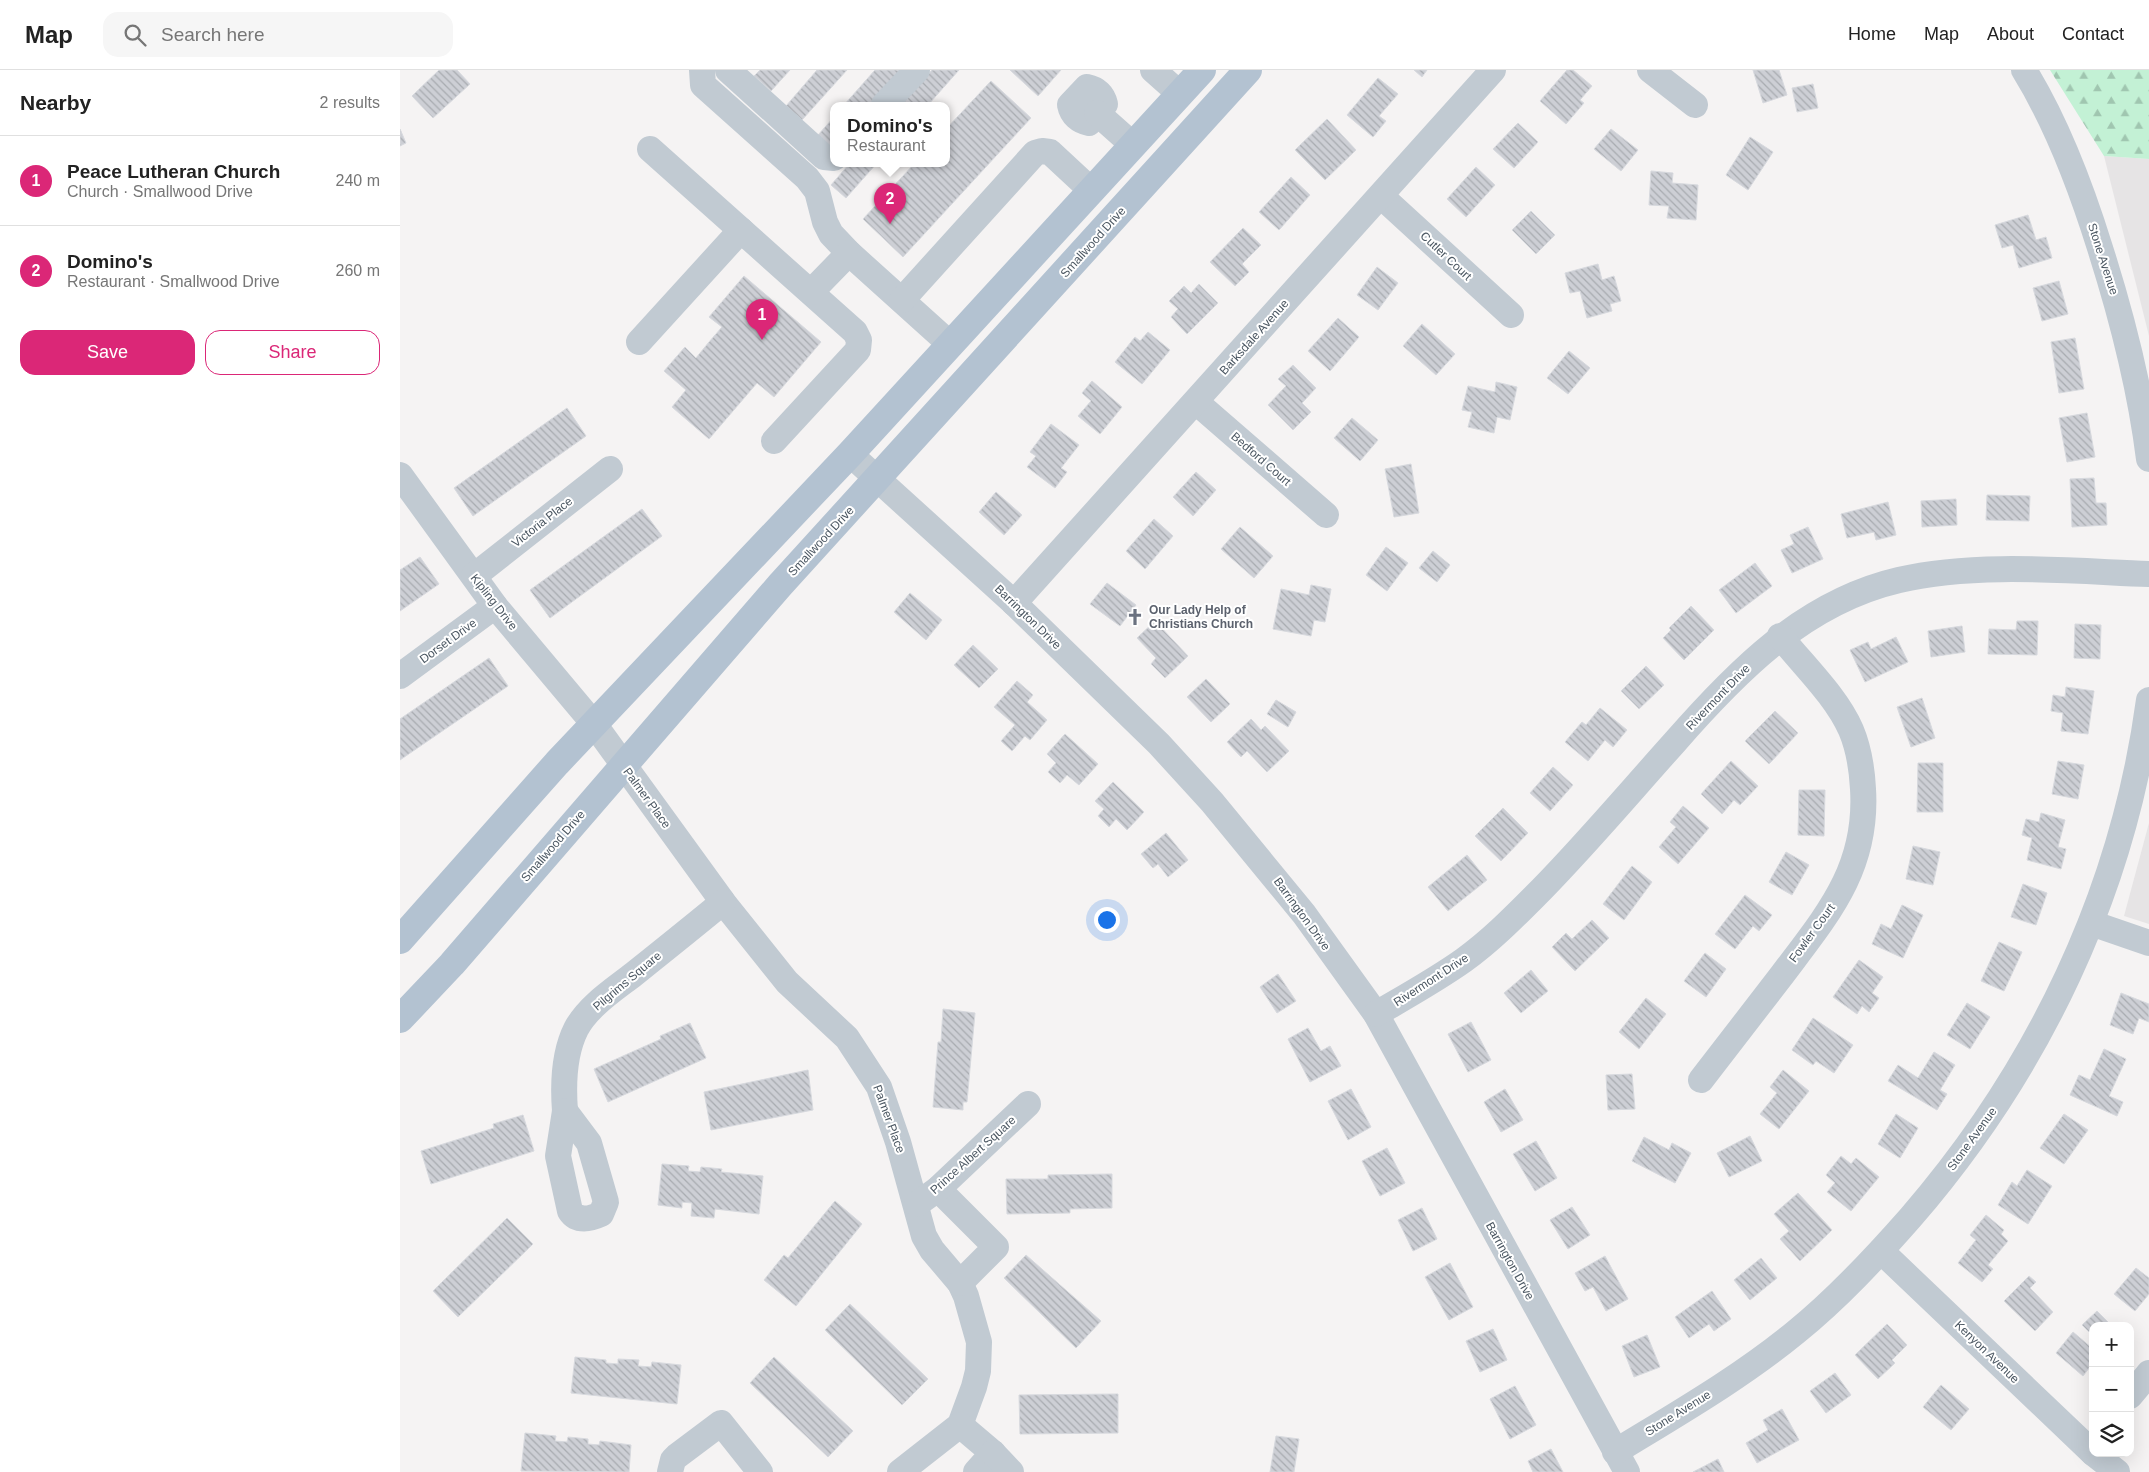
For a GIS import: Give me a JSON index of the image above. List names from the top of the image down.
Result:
{
  "streets": {
    "main road": ["Smallwood Drive"],
    "street": [
      "Cutler Court",
      "Stone Avenue",
      "Barksdale Avenue",
      "Bedford Court",
      "Victoria Place",
      "Kipling Drive",
      "Barrington Drive",
      "Dorset Drive",
      "Rivermont Drive",
      "Palmer Place",
      "Fowler Court",
      "Pilgrims Square",
      "Prince Albert Square",
      "Kenyon Avenue"
    ]
  },
  "crossings": [
    ["Smallwood Drive", "Barrington Drive"],
    ["Smallwood Drive", "Palmer Place"],
    ["Cutler Court", "Barksdale Avenue"],
    ["Stone Avenue", "Barrington Drive"],
    ["Stone Avenue", "Kenyon Avenue"],
    ["Barksdale Avenue", "Bedford Court"],
    ["Barksdale Avenue", "Barrington Drive"],
    ["Victoria Place", "Kipling Drive"],
    ["Kipling Drive", "Dorset Drive"],
    ["Kipling Drive", "Palmer Place"],
    ["Barrington Drive", "Rivermont Drive"],
    ["Rivermont Drive", "Fowler Court"],
    ["Palmer Place", "Pilgrims Square"],
    ["Palmer Place", "Prince Albert Square"]
  ],
  "places": {
    "church": ["Our Lady Help of Christians Church"]
  },
  "page": {
    "header": "Map",
    "search": "Search here",
    "nav": [
      "Home",
      "Map",
      "About",
      "Contact"
    ],
    "heading": ["Nearby", "2 results"],
    "popup": ["Domino's", "Restaurant"],
    "list": [
      {
        "mark": "1",
        "name": "Peace Lutheran Church",
        "note": "Church · Smallwood Drive",
        "value": "240 m"
      },
      {
        "mark": "2",
        "name": "Domino's",
        "note": "Restaurant · Smallwood Drive",
        "value": "260 m"
      }
    ],
    "pins": ["2", "1"],
    "buttons": ["Save", "Share"],
    "map_buttons": ["+", "−"]
  }
}
